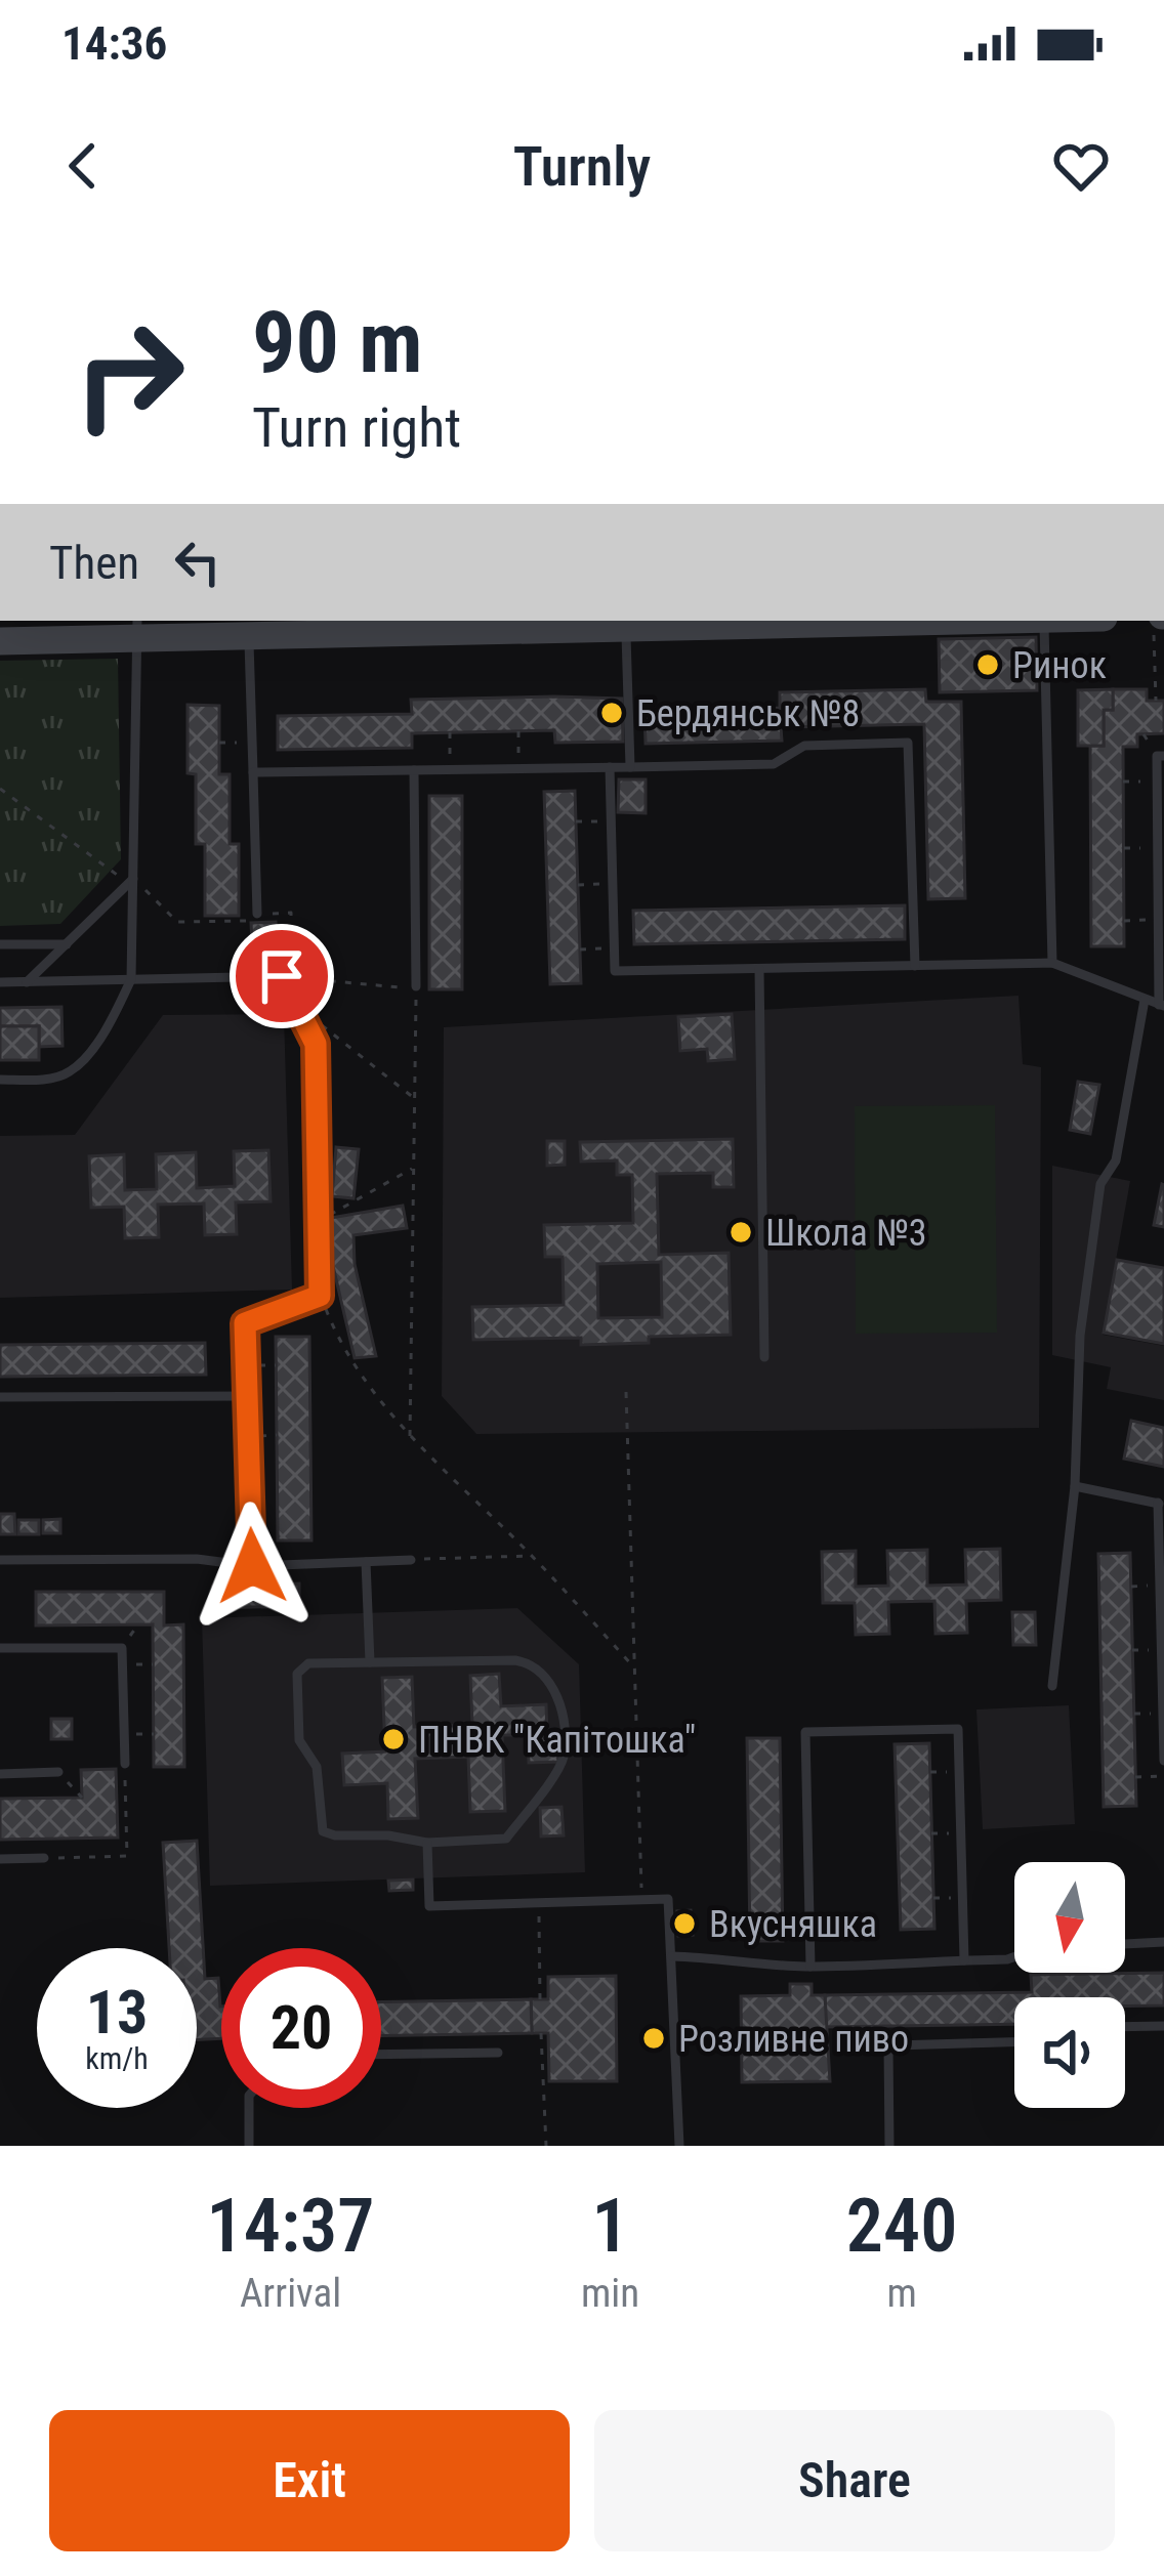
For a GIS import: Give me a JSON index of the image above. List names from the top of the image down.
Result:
{
  "places": [
    "Ринок",
    "Бердянськ №8",
    "Школа №3",
    "ПНВК \"Капітошка\"",
    "Вкусняшка",
    "Розливне пиво"
  ],
  "north": "bottom",
  "page": {
    "status": "14:36",
    "header": "Turnly",
    "turn": ["90 m", "Turn right"],
    "then": "Then",
    "speed": "13 km/h",
    "limit": "20",
    "eta": [
      "14:37",
      "Arrival",
      "1",
      "min",
      "240",
      "m"
    ],
    "buttons": ["Exit", "Share"]
  }
}
